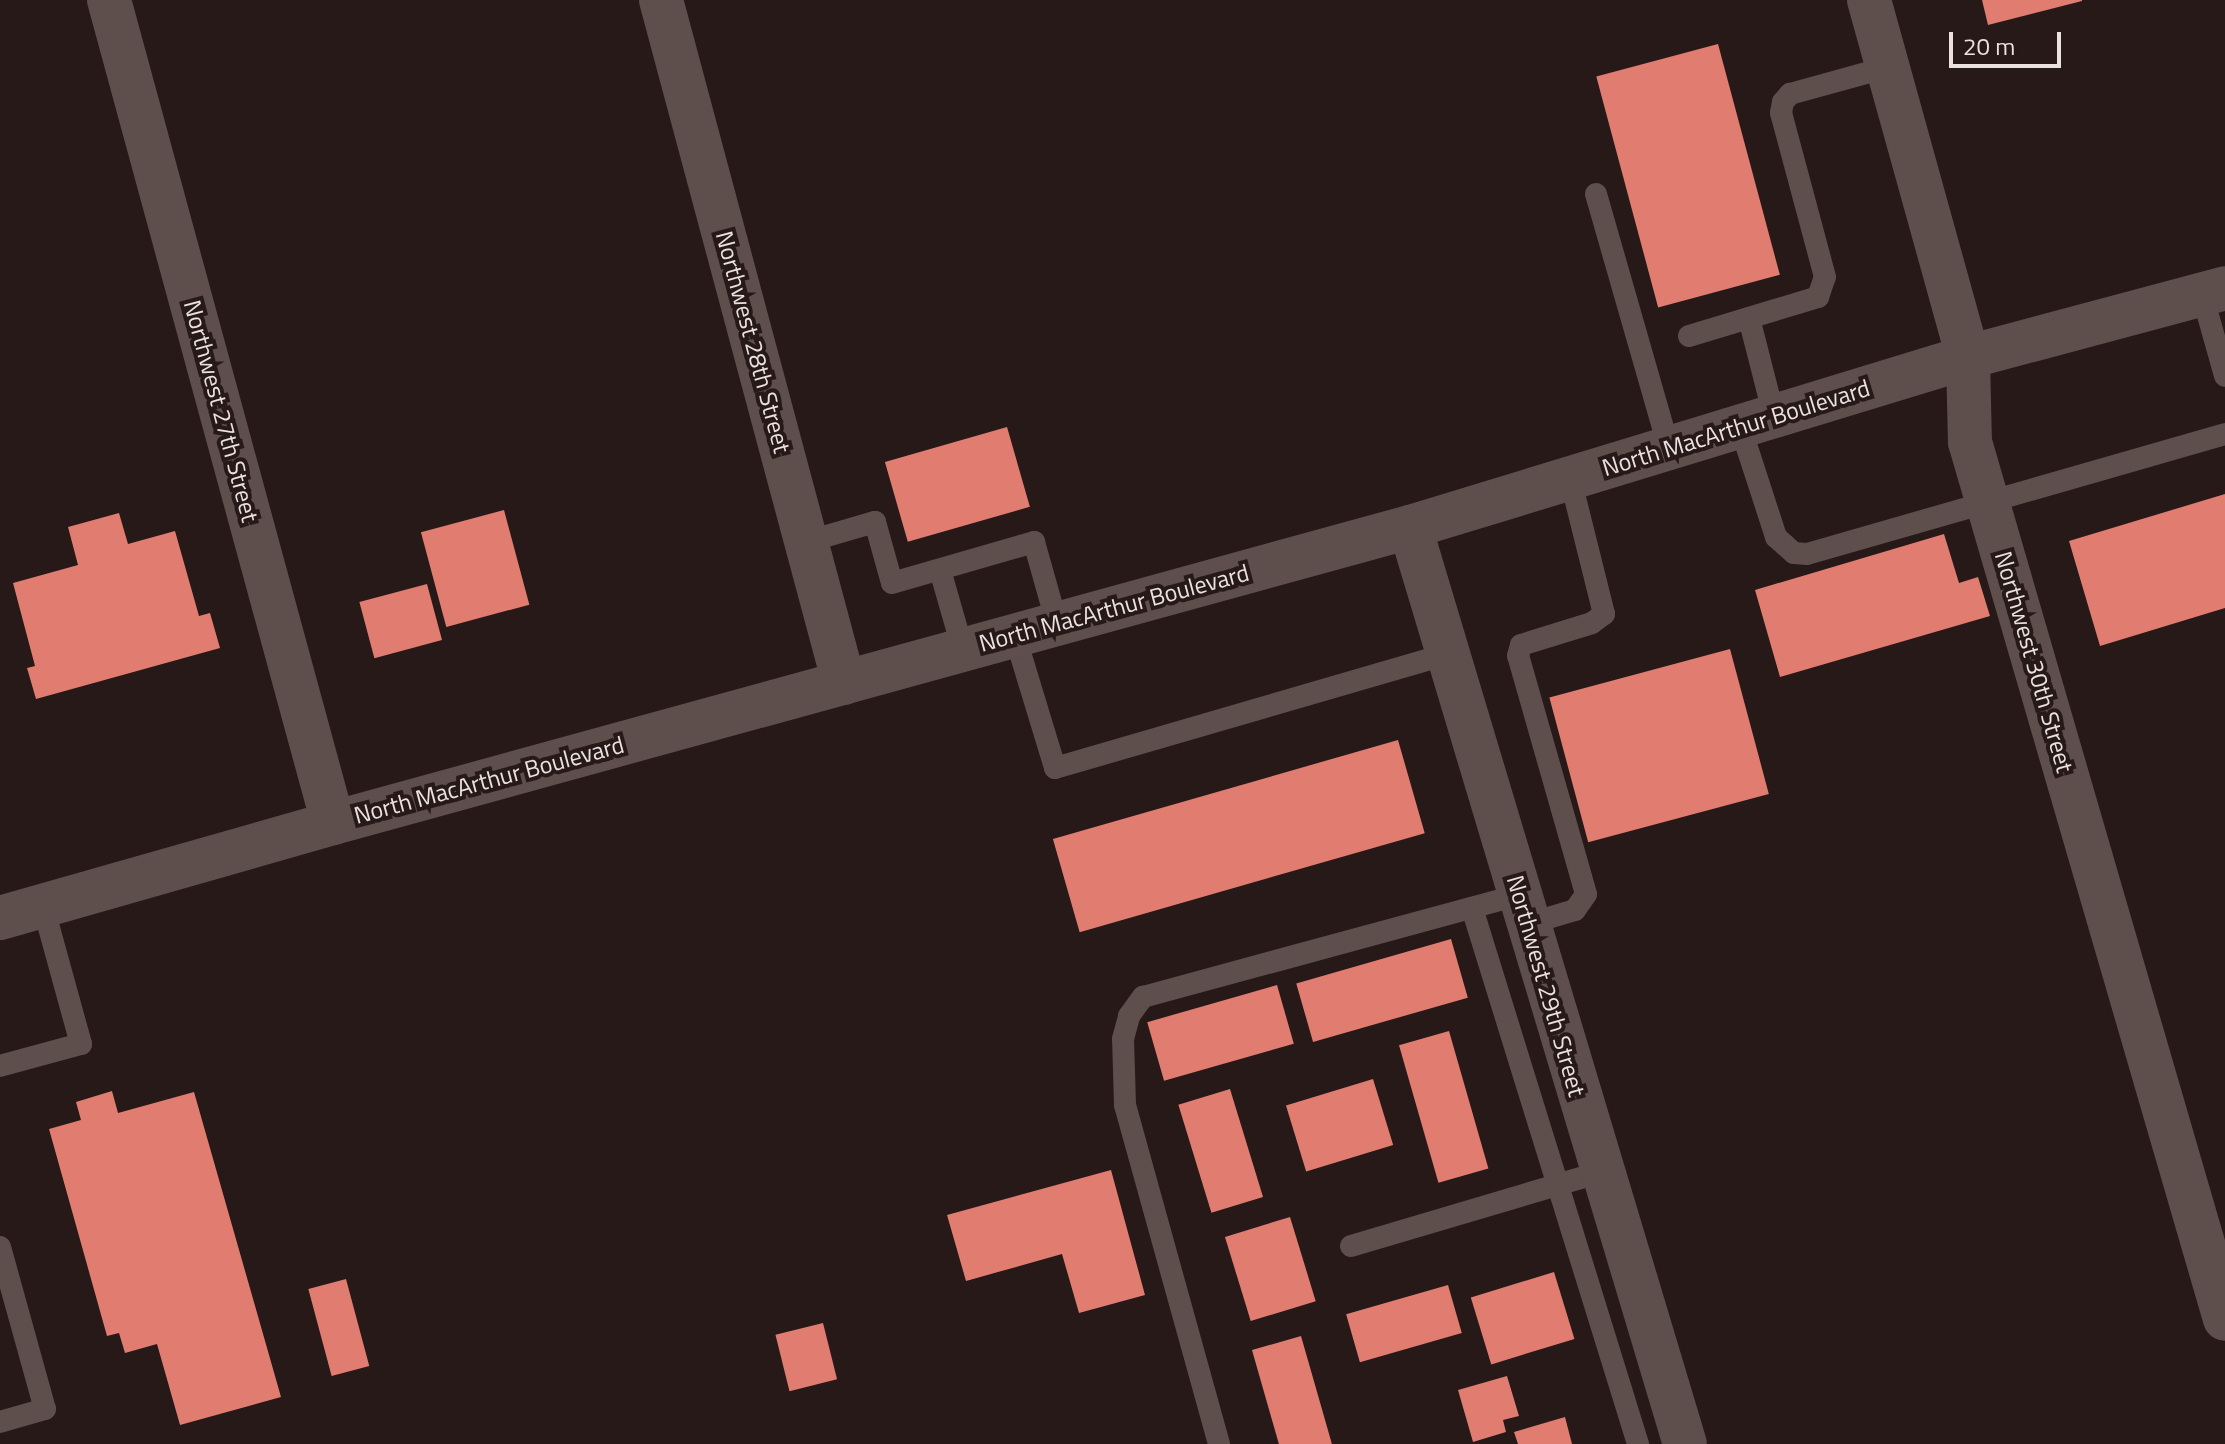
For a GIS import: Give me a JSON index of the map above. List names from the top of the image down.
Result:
{
  "streets": {
    "street": [
      "Northwest 28th Street",
      "Northwest 27th Street",
      "North MacArthur Boulevard",
      "Northwest 30th Street",
      "Northwest 29th Street"
    ]
  },
  "crossings": [
    ["Northwest 28th Street", "North MacArthur Boulevard"],
    ["Northwest 27th Street", "North MacArthur Boulevard"],
    ["North MacArthur Boulevard", "Northwest 30th Street"],
    ["North MacArthur Boulevard", "Northwest 29th Street"]
  ],
  "scale_bar": "20 m"
}
